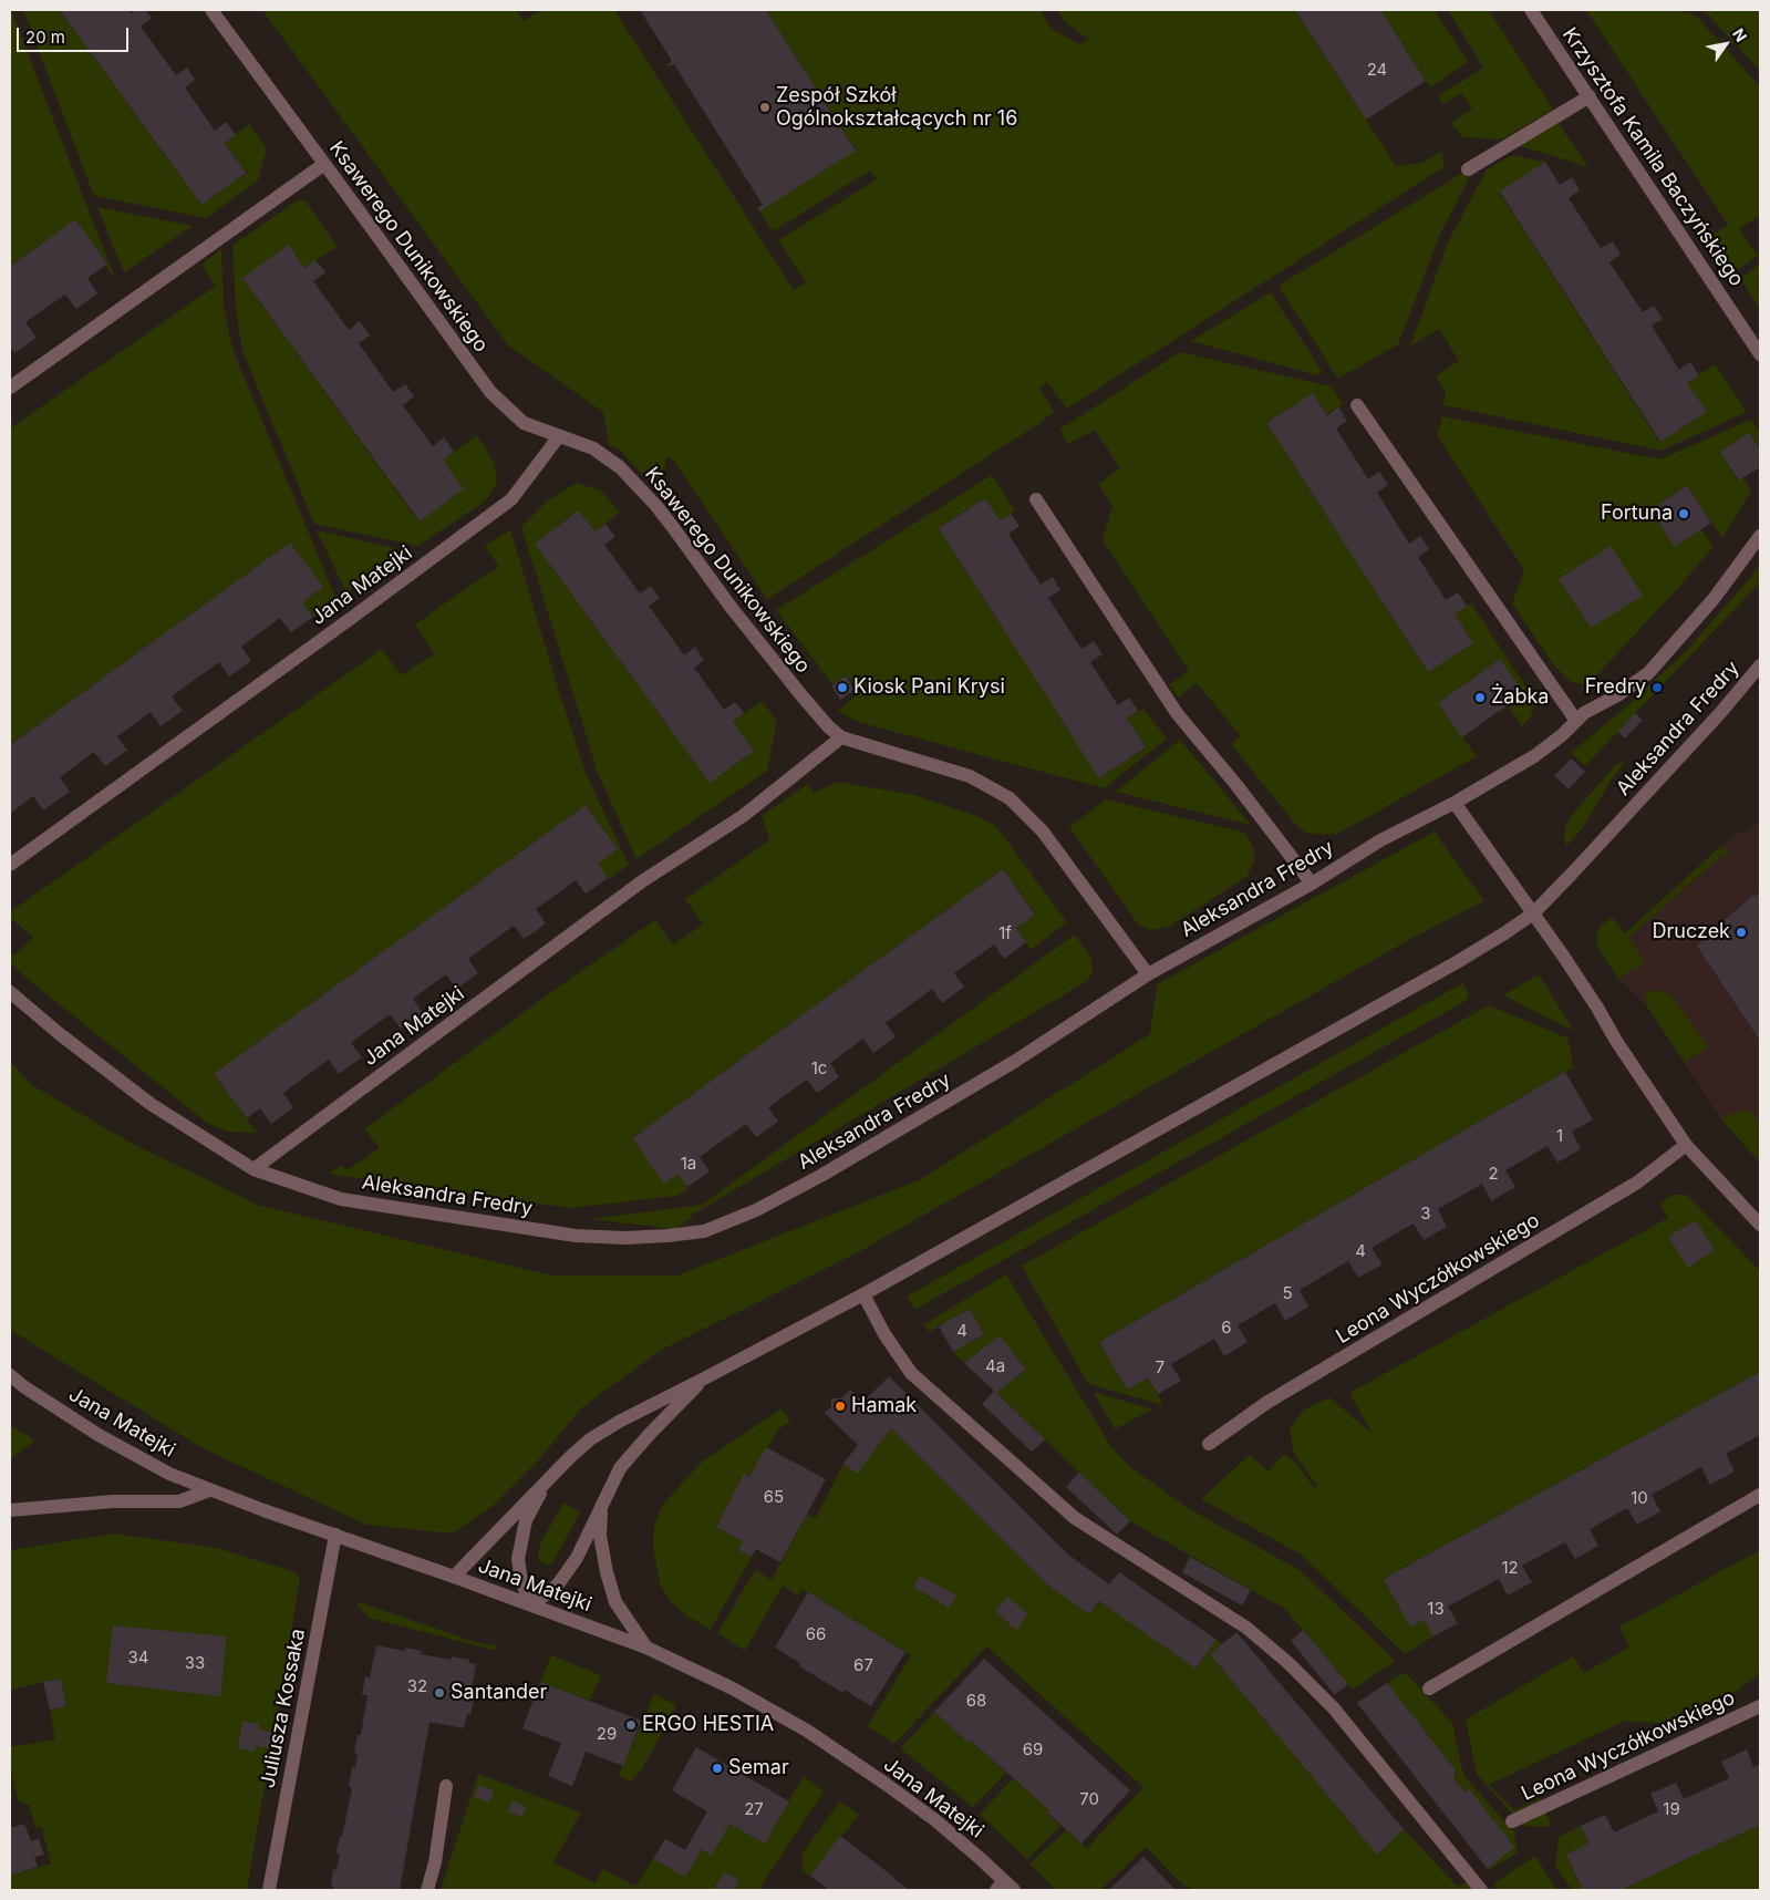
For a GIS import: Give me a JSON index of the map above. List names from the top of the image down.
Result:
{
  "streets": {
    "street": [
      "Krzysztofa Kamila Baczyńskiego",
      "Ksawerego Dunikowskiego",
      "Jana Matejki",
      "Aleksandra Fredry",
      "Leona Wyczółkowskiego",
      "Juliusza Kossaka"
    ]
  },
  "crossings": [
    ["Ksawerego Dunikowskiego", "Jana Matejki"],
    ["Ksawerego Dunikowskiego", "Aleksandra Fredry"],
    ["Jana Matejki", "Aleksandra Fredry"],
    ["Jana Matejki", "Juliusza Kossaka"]
  ],
  "places": [
    "Zespół Szkół Ogólnokształcących nr 16",
    "Fortuna",
    "Kiosk Pani Krysi",
    "Fredry",
    "Żabka",
    "Druczek",
    "Hamak",
    "Santander",
    "ERGO HESTIA",
    "Semar"
  ],
  "house_numbers": [
    "24",
    "1f",
    "1c",
    "1",
    "1a",
    "2",
    "3",
    "4",
    "5",
    "6",
    "4",
    "4a",
    "7",
    "65",
    "10",
    "12",
    "13",
    "66",
    "34",
    "33",
    "67",
    "32",
    "68",
    "29",
    "69",
    "70",
    "27",
    "19"
  ],
  "scale_bar": "20 m",
  "north": "top right"
}
